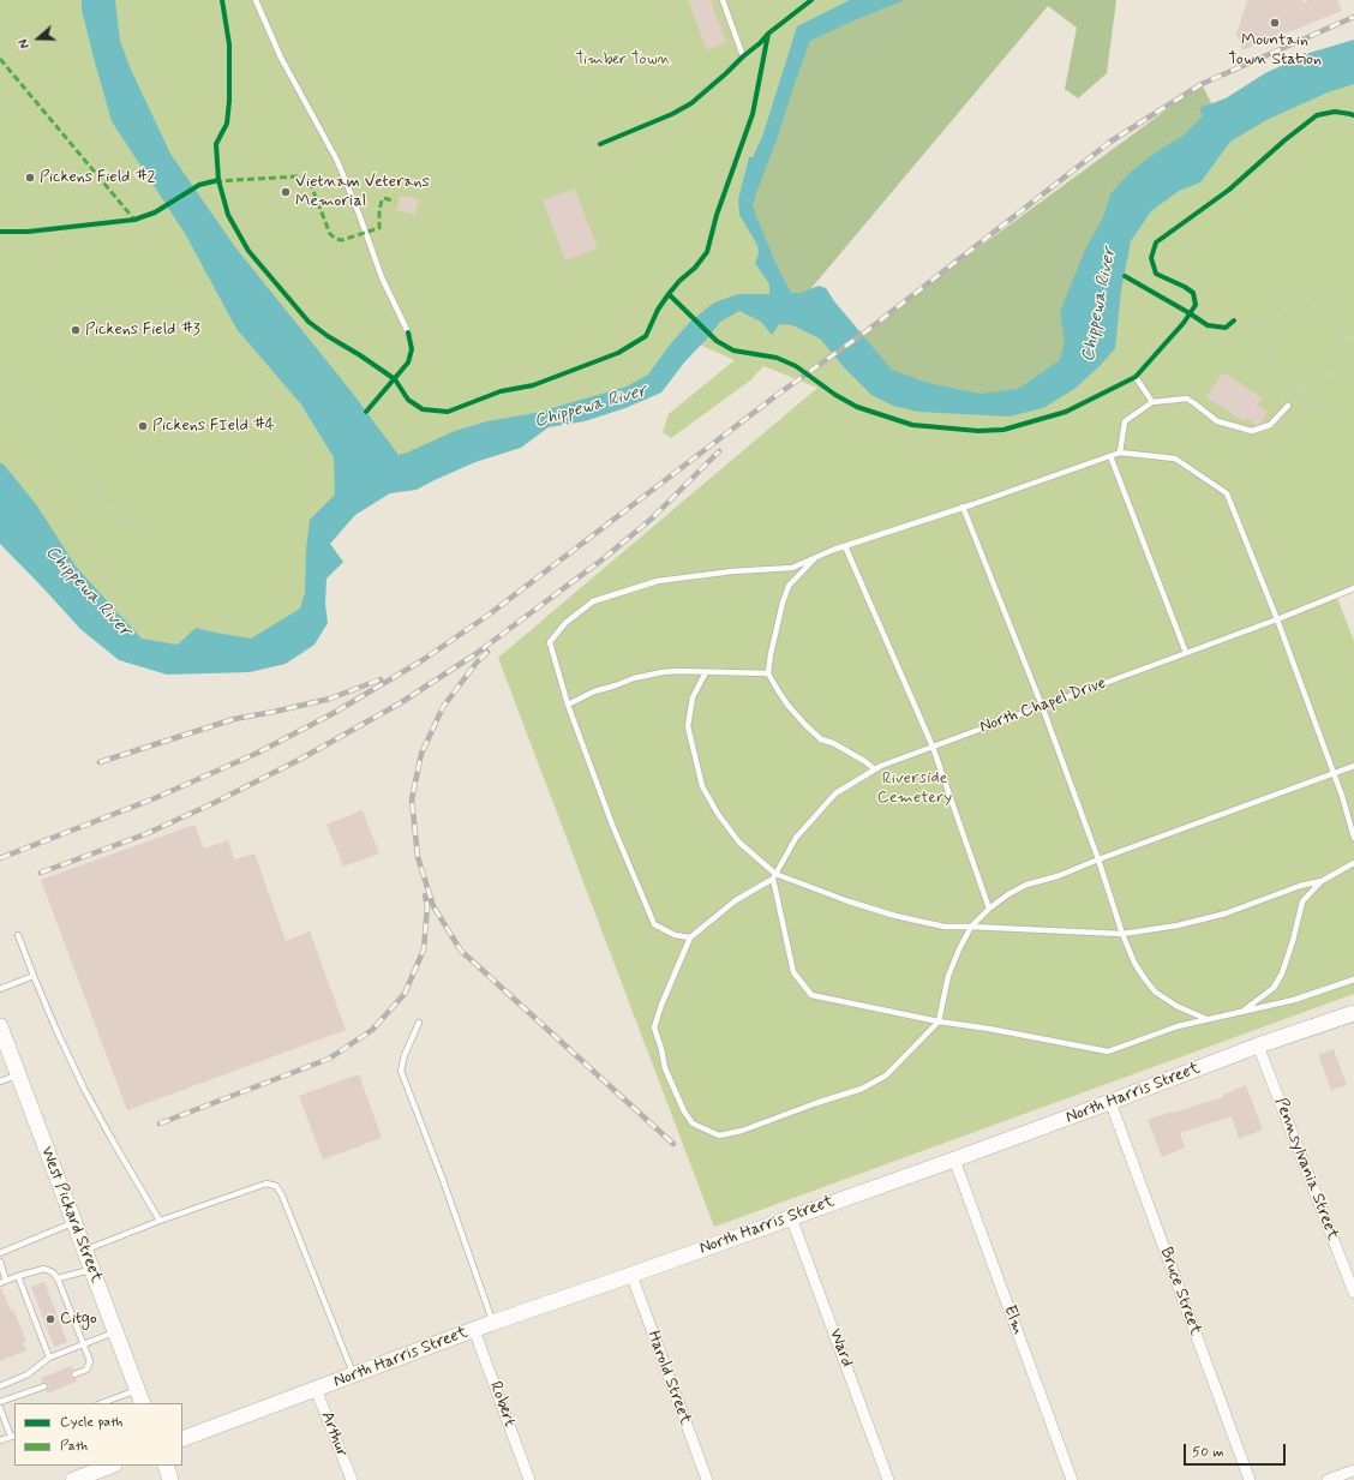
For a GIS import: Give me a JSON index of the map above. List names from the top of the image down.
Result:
{
  "streets": {
    "street": [
      "North Harris Street",
      "Pennsylvania Street",
      "West Pickard Street",
      "Bruce Street",
      "Elm",
      "Ward",
      "Harold Street",
      "Robert",
      "Arthur"
    ],
    "lane": ["North Chapel Drive"]
  },
  "crossings": [
    ["North Harris Street", "Pennsylvania Street"],
    ["North Harris Street", "Bruce Street"],
    ["North Harris Street", "Elm"],
    ["North Harris Street", "Ward"],
    ["North Harris Street", "Harold Street"],
    ["North Harris Street", "Robert"],
    ["North Harris Street", "Arthur"]
  ],
  "water": ["Chippewa River"],
  "parks": ["Timber Town", "Riverside Cemetery"],
  "places": [
    "Mountain Town Station",
    "Pickens Field #2",
    "Vietnam Veterans Memorial",
    "Pickens Field #3",
    "Pickens FIeld #4",
    "Citgo"
  ],
  "legend": ["Cycle path", "Path"],
  "scale_bar": "50 m",
  "north": "left"
}
